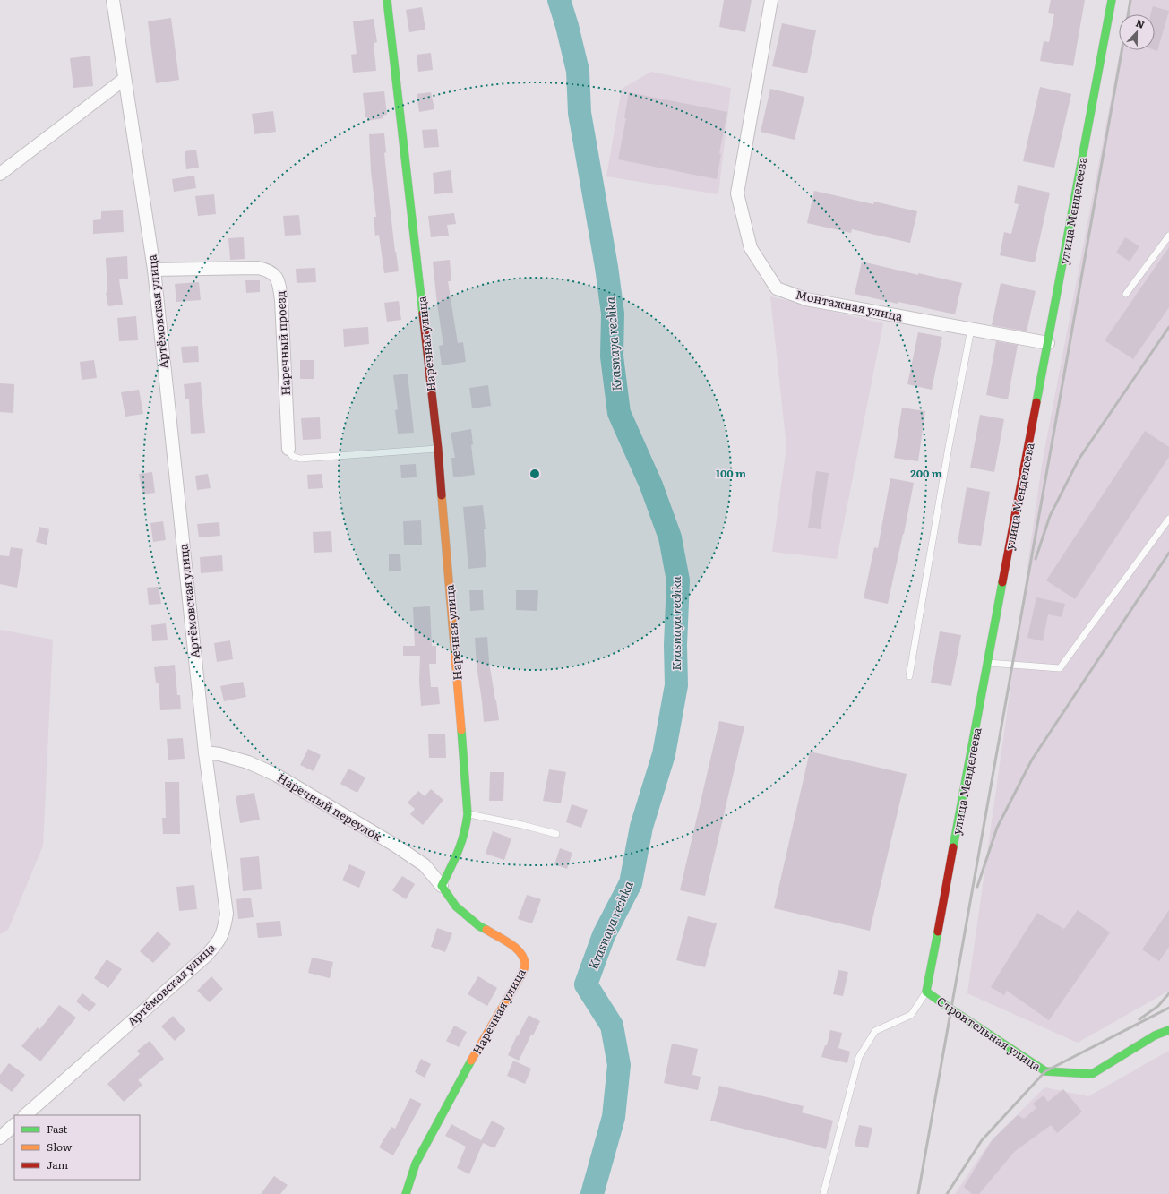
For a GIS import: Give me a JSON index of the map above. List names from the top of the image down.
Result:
{
  "streets": {
    "street": [
      "улица Менделеева",
      "Монтажная улица",
      "Артёмовская улица",
      "Наречный проезд",
      "Наречная улица",
      "Наречный переулок",
      "Строительная улица"
    ]
  },
  "crossings": [
    ["улица Менделеева", "Монтажная улица"],
    ["улица Менделеева", "Строительная улица"],
    ["Артёмовская улица", "Наречный проезд"],
    ["Артёмовская улица", "Наречный переулок"],
    ["Наречная улица", "Наречный переулок"]
  ],
  "water": ["Krasnaya rechka"],
  "legend": ["Fast", "Slow", "Jam"],
  "north": "top",
  "rings": ["100 m", "200 m"]
}
